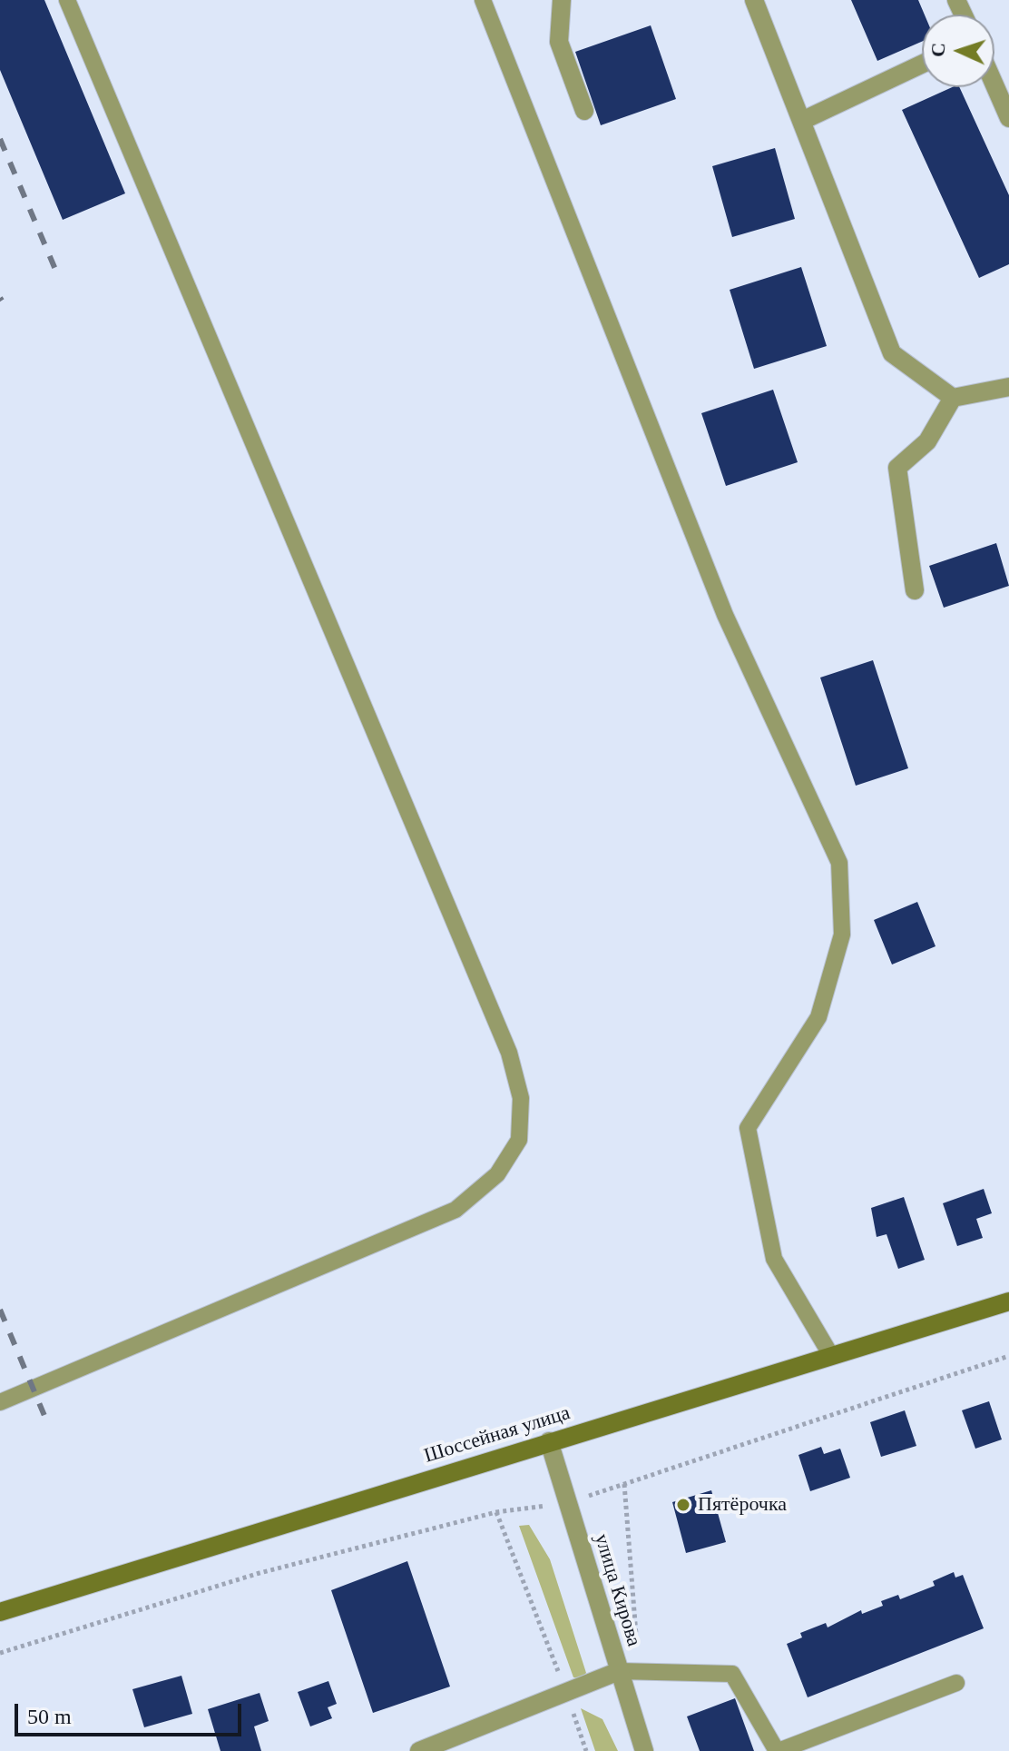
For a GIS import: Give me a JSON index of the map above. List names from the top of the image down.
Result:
{
  "streets": {
    "main road": ["Шоссейная улица"],
    "street": ["улица Кирова"]
  },
  "crossings": [
    ["Шоссейная улица", "улица Кирова"]
  ],
  "places": ["Пятёрочка"],
  "scale_bar": "50 m",
  "north": "left"
}
